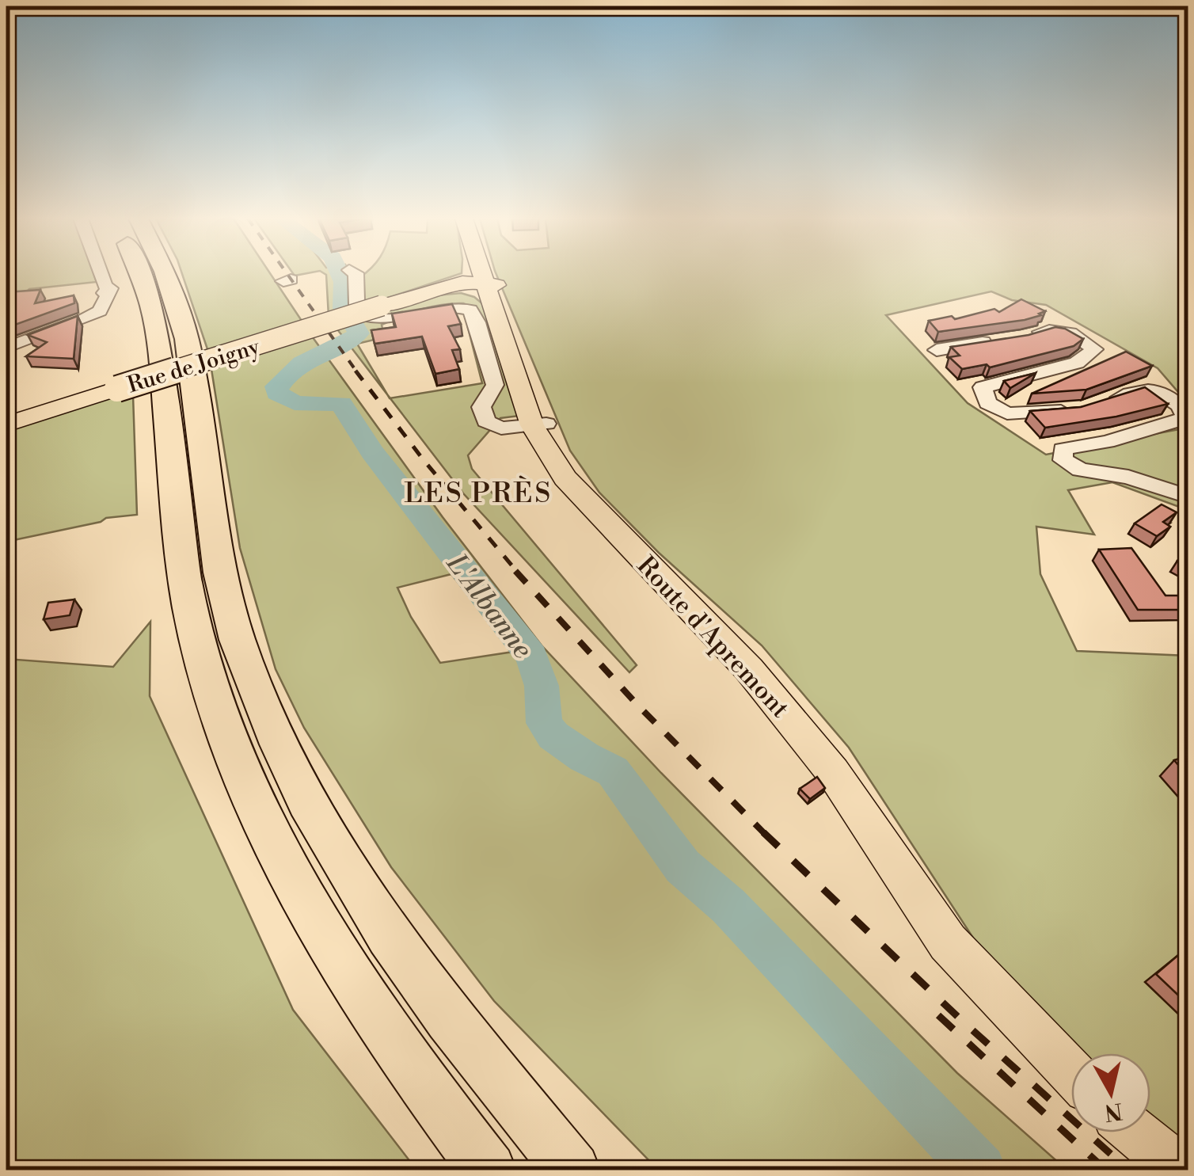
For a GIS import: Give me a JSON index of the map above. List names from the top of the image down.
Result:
{
  "streets": {
    "main road": ["Rue de Joigny", "Route d'Apremont"]
  },
  "crossings": [
    ["Rue de Joigny", "Route d'Apremont"]
  ],
  "districts": ["LES PRÈS"],
  "water": ["L'Albanne"],
  "north": "bottom"
}
